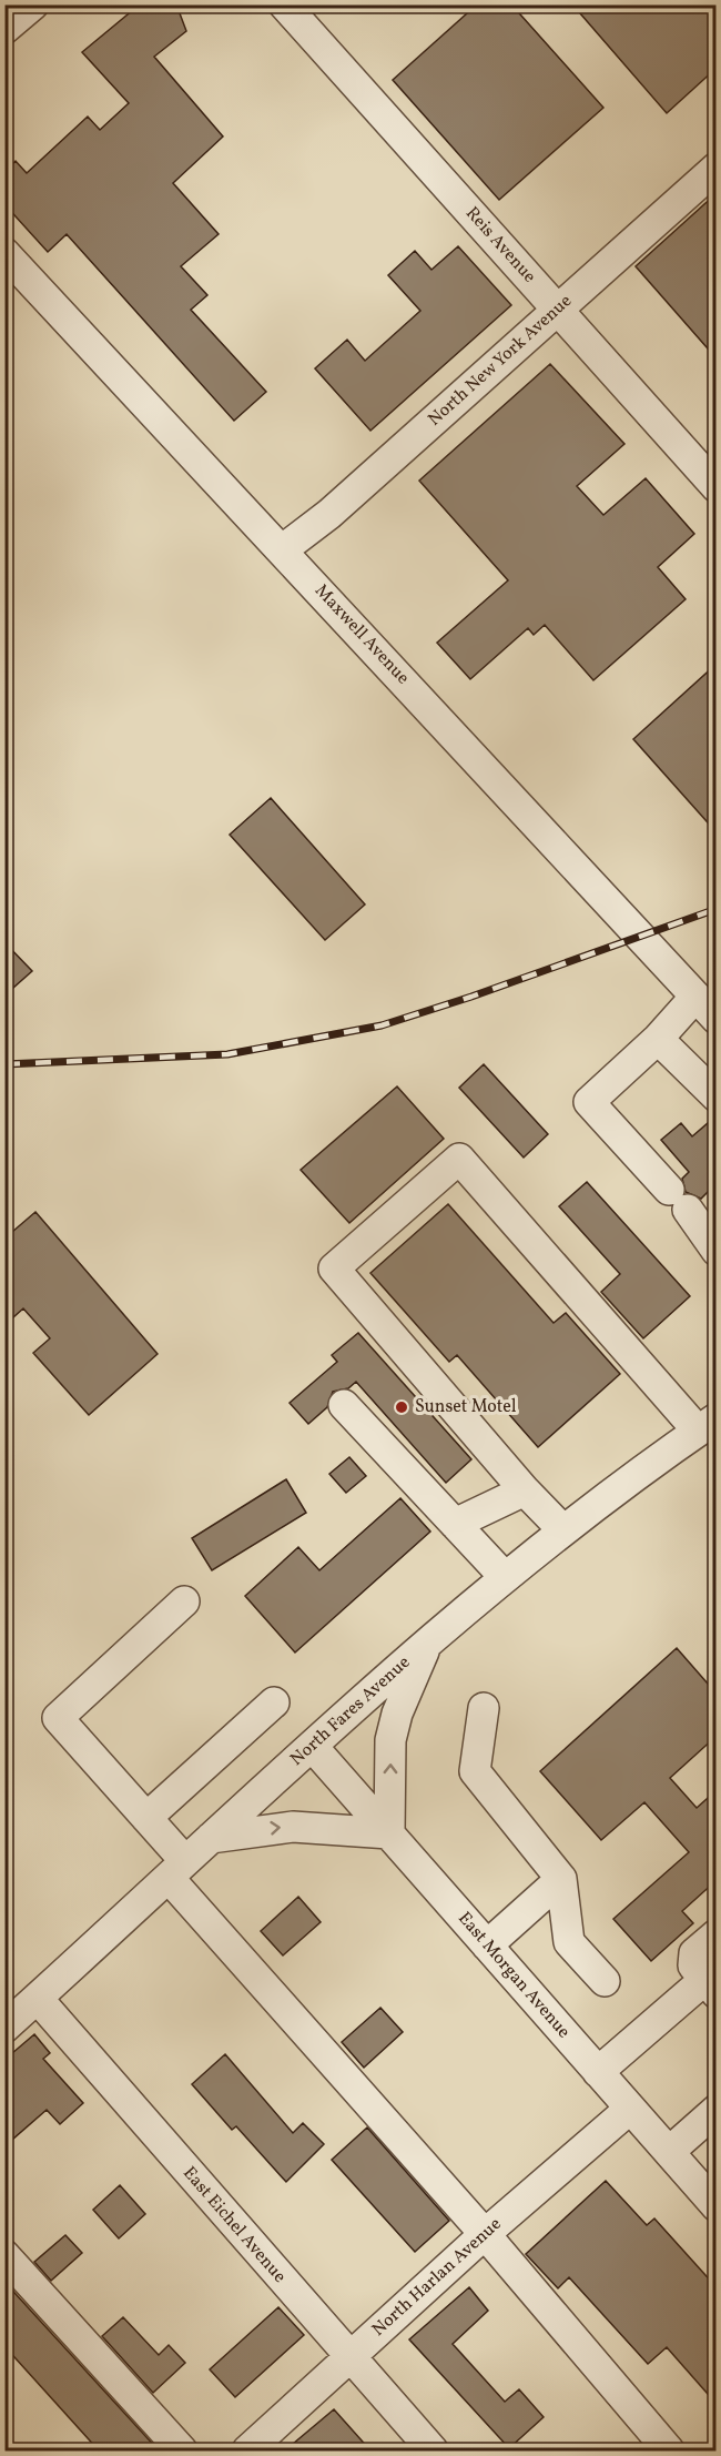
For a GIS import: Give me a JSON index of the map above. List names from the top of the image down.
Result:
{
  "streets": {
    "street": [
      "Reis Avenue",
      "North New York Avenue",
      "Maxwell Avenue",
      "North Fares Avenue",
      "East Morgan Avenue",
      "East Eichel Avenue",
      "North Harlan Avenue"
    ]
  },
  "crossings": [
    ["Reis Avenue", "North New York Avenue"],
    ["North New York Avenue", "Maxwell Avenue"],
    ["North Fares Avenue", "East Morgan Avenue"],
    ["North Fares Avenue", "East Eichel Avenue"],
    ["East Morgan Avenue", "North Harlan Avenue"],
    ["East Eichel Avenue", "North Harlan Avenue"]
  ],
  "places": ["Sunset Motel"]
}
